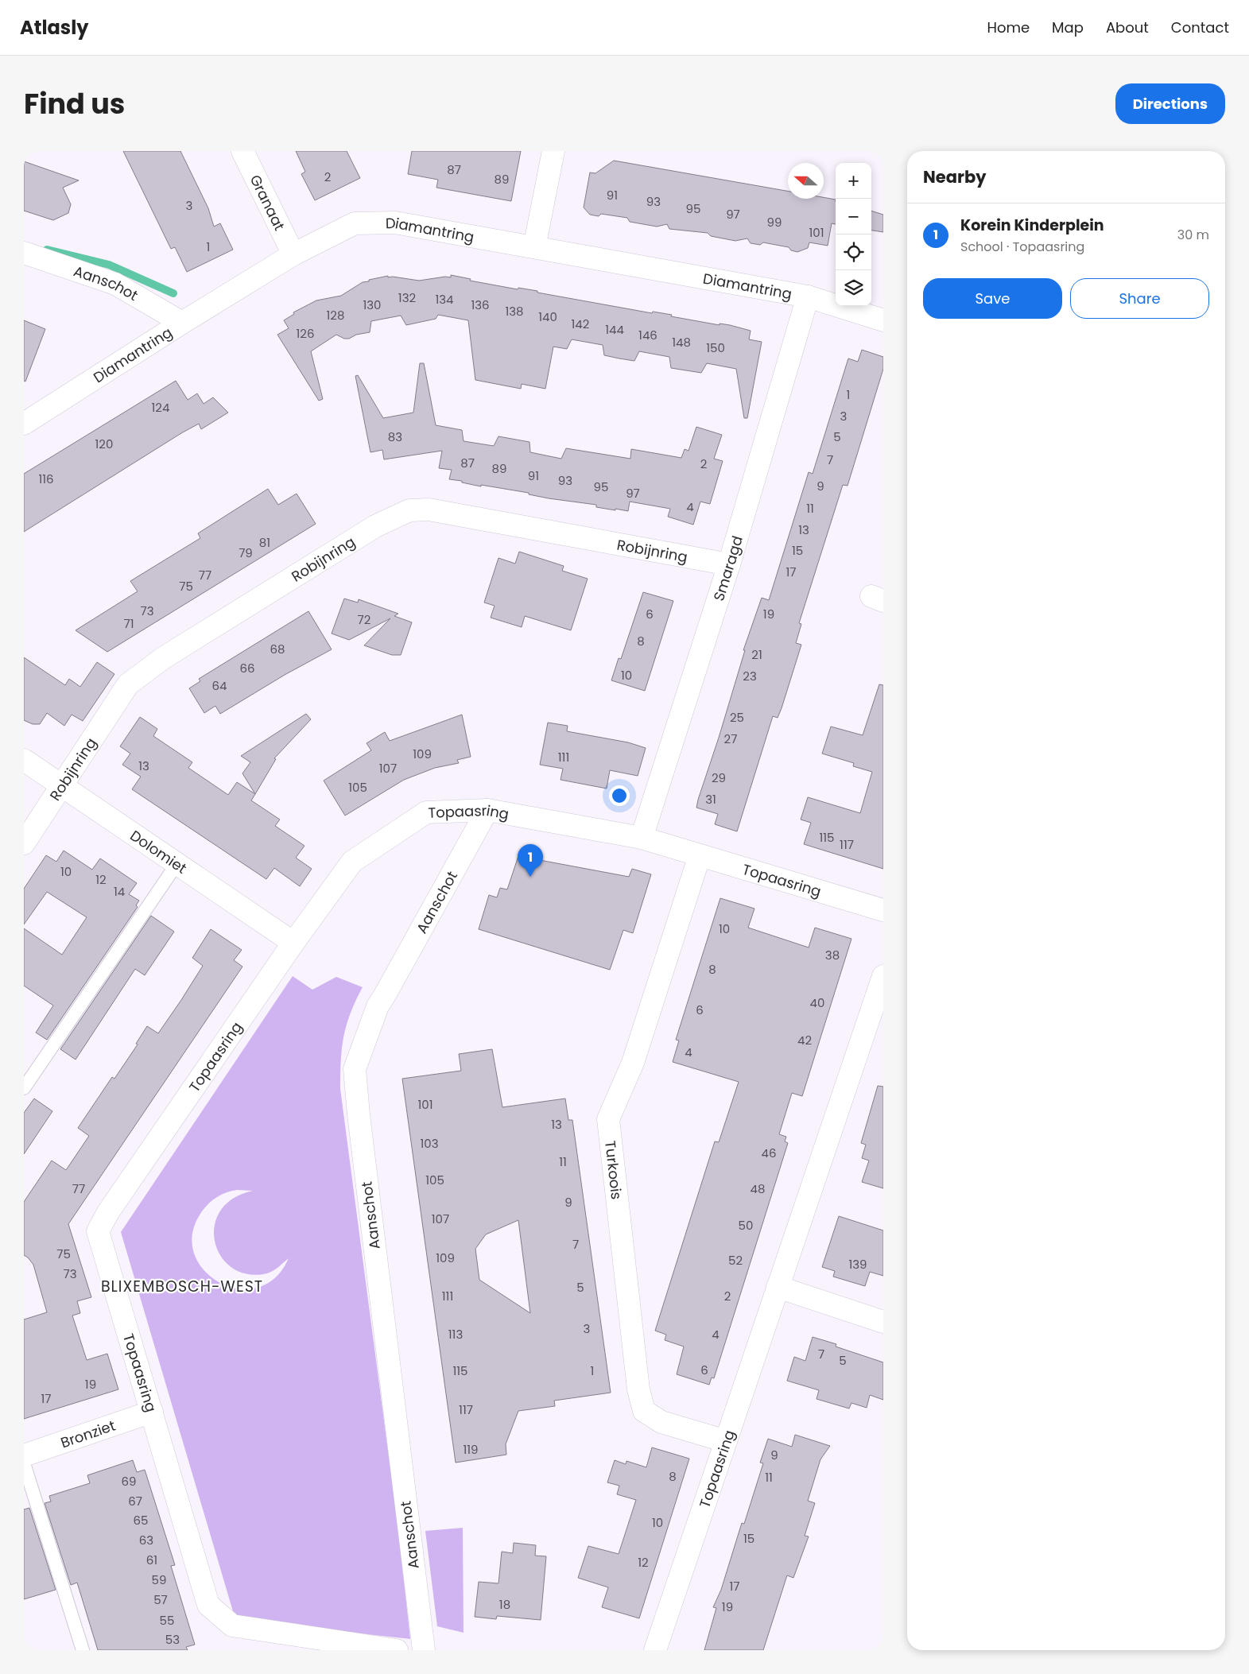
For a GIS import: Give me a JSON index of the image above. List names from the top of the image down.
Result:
{
  "streets": {
    "street": [
      "Granaat",
      "Diamantring",
      "Aanschot",
      "Robijnring",
      "Smaragd",
      "Topaasring",
      "Dolomiet",
      "Turkoois",
      "Bronziet"
    ]
  },
  "crossings": [
    ["Granaat", "Diamantring"],
    ["Diamantring", "Aanschot"],
    ["Diamantring", "Smaragd"],
    ["Aanschot", "Topaasring"],
    ["Robijnring", "Smaragd"],
    ["Robijnring", "Dolomiet"],
    ["Smaragd", "Topaasring"],
    ["Topaasring", "Dolomiet"],
    ["Topaasring", "Turkoois"],
    ["Topaasring", "Bronziet"]
  ],
  "districts": ["BLIXEMBOSCH-WEST"],
  "house_numbers": [
    "87",
    "2",
    "89",
    "91",
    "93",
    "3",
    "95",
    "97",
    "99",
    "101",
    "1",
    "132",
    "134",
    "130",
    "136",
    "138",
    "128",
    "140",
    "142",
    "144",
    "126",
    "146",
    "148",
    "150",
    "1",
    "124",
    "3",
    "83",
    "5",
    "120",
    "7",
    "87",
    "2",
    "89",
    "91",
    "116",
    "93",
    "9",
    "95",
    "97",
    "4",
    "11",
    "13",
    "81",
    "15",
    "79",
    "17",
    "77",
    "75",
    "73",
    "6",
    "19",
    "72",
    "71",
    "8",
    "68",
    "21",
    "66",
    "10",
    "23",
    "64",
    "25",
    "27",
    "109",
    "111",
    "13",
    "107",
    "29",
    "105",
    "31",
    "115",
    "117",
    "10",
    "12",
    "14",
    "10",
    "38",
    "8",
    "40",
    "6",
    "42",
    "4",
    "101",
    "13",
    "103",
    "46",
    "11",
    "105",
    "77",
    "48",
    "9",
    "107",
    "50",
    "7",
    "75",
    "109",
    "52",
    "139",
    "73",
    "5",
    "111",
    "2",
    "3",
    "113",
    "4",
    "7",
    "5",
    "6",
    "115",
    "1",
    "19",
    "17",
    "117",
    "119",
    "9",
    "8",
    "11",
    "69",
    "67",
    "65",
    "10",
    "15",
    "63",
    "61",
    "12",
    "59",
    "17",
    "57",
    "18",
    "19",
    "55",
    "53"
  ],
  "north": "left",
  "page": {
    "header": "Atlasly",
    "nav": [
      "Home",
      "Map",
      "About",
      "Contact"
    ],
    "title": "Find us",
    "buttons": [
      "Directions",
      ["Save", "Share"]
    ],
    "heading": "Nearby",
    "map_buttons": ["+", "−"],
    "list": [
      {
        "mark": "1",
        "name": "Korein Kinderplein",
        "note": "School · Topaasring",
        "value": "30 m"
      }
    ],
    "pins": "1"
  }
}
